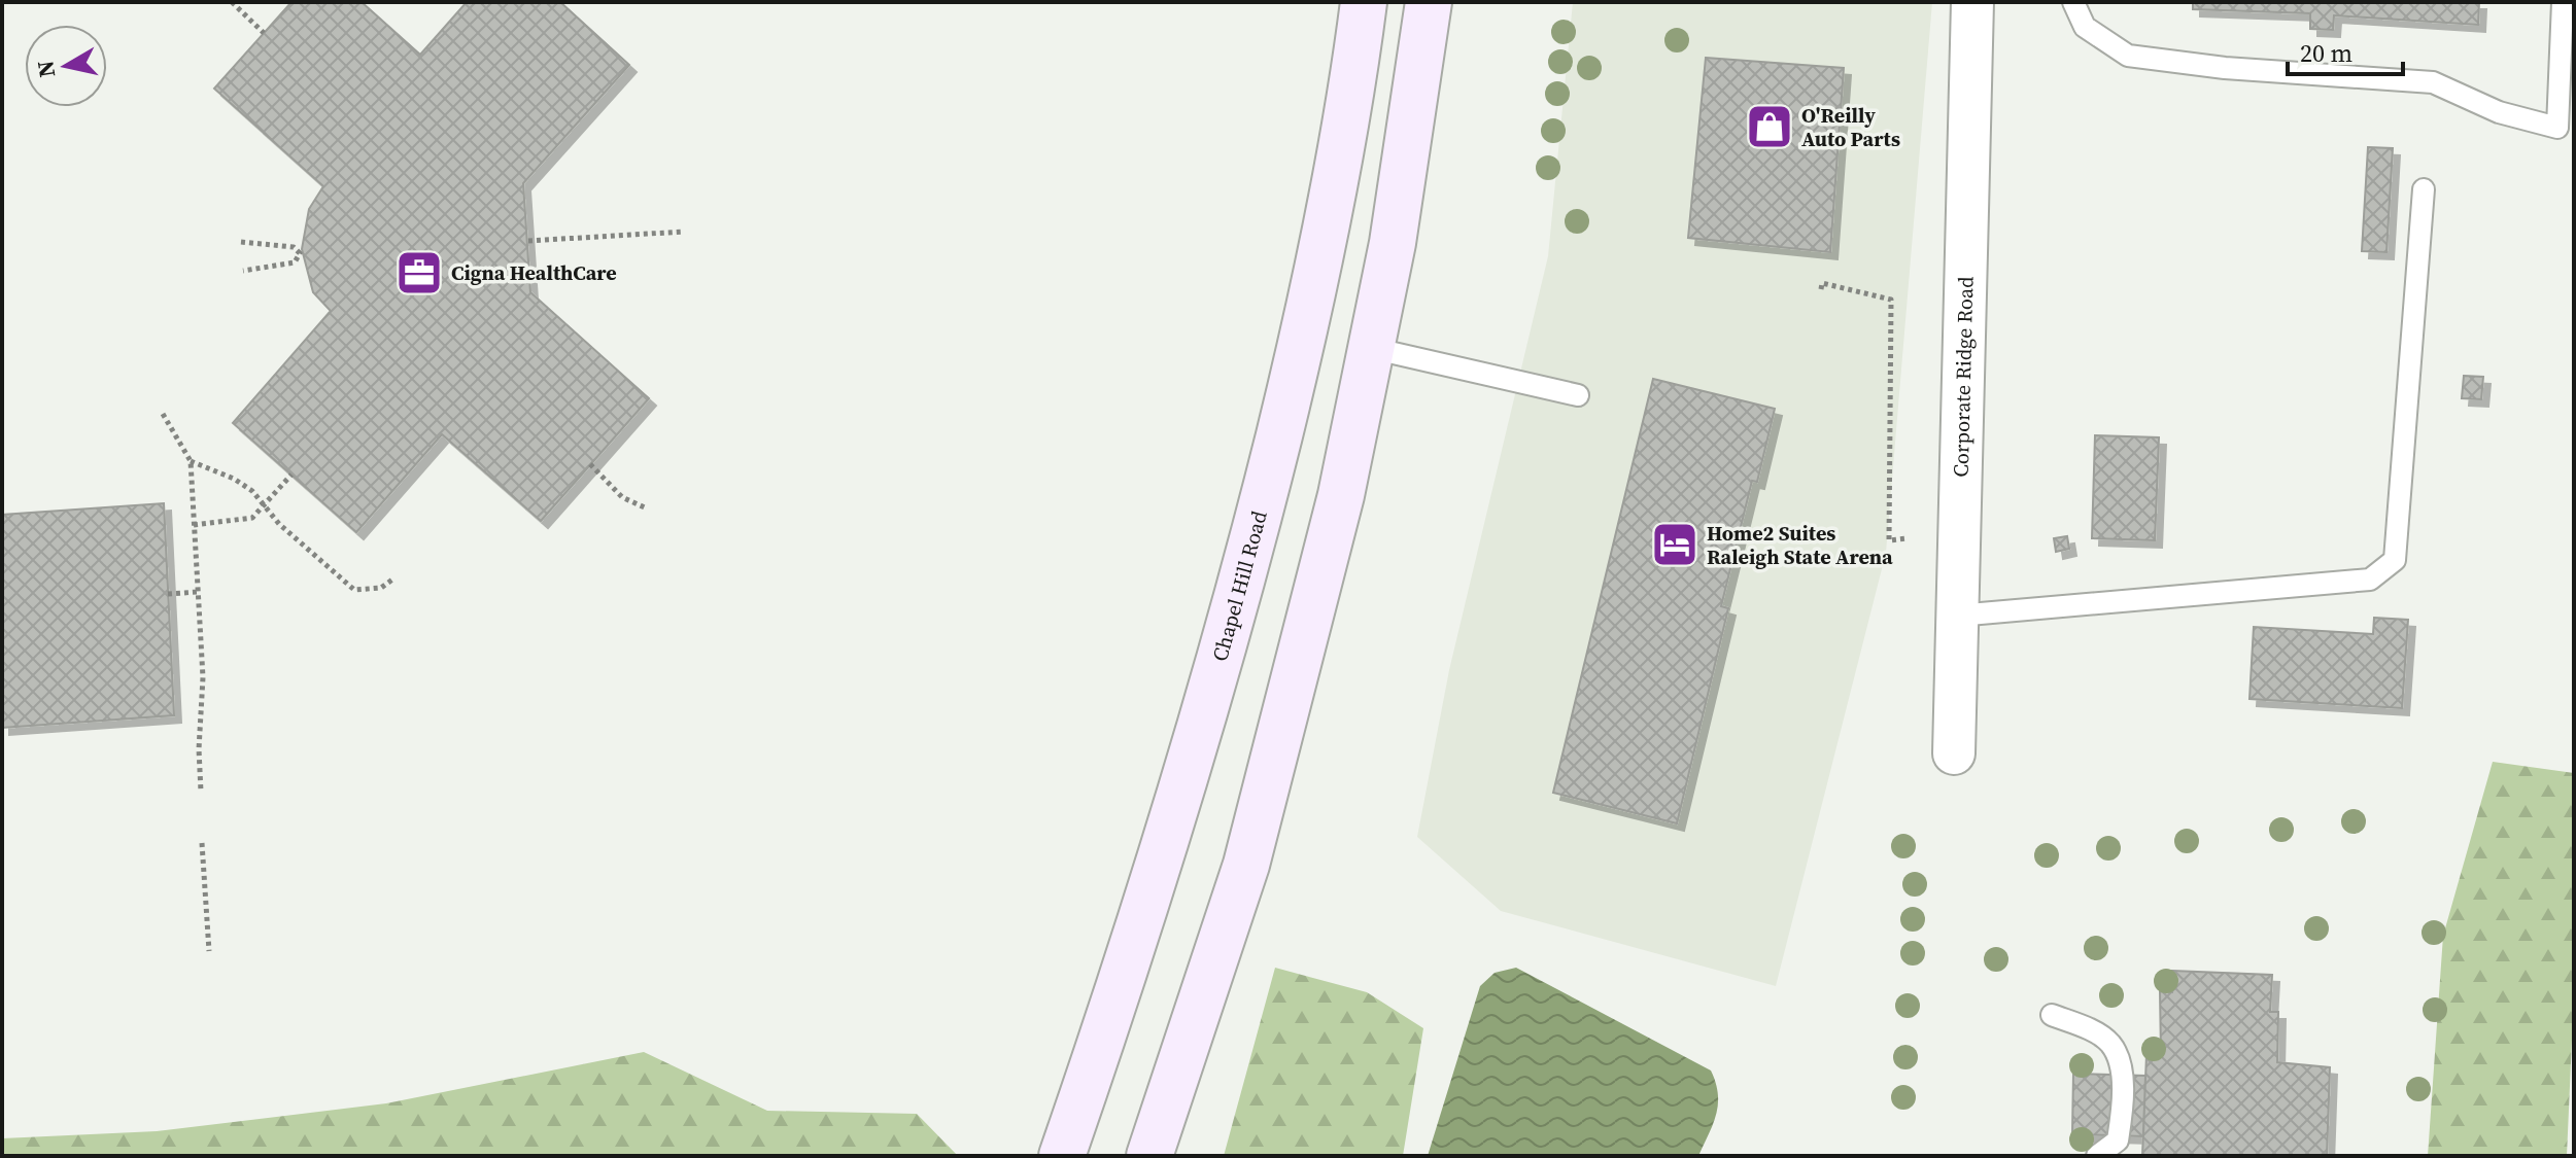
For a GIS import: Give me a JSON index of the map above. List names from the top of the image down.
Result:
{
  "streets": {
    "main road": ["Chapel Hill Road"],
    "street": ["Corporate Ridge Road"]
  },
  "places": {
    "shop": ["O'Reilly Auto Parts"],
    "office": ["Cigna HealthCare"],
    "hotel": ["Home2 Suites Raleigh State Arena"]
  },
  "scale_bar": "20 m",
  "north": "left"
}
